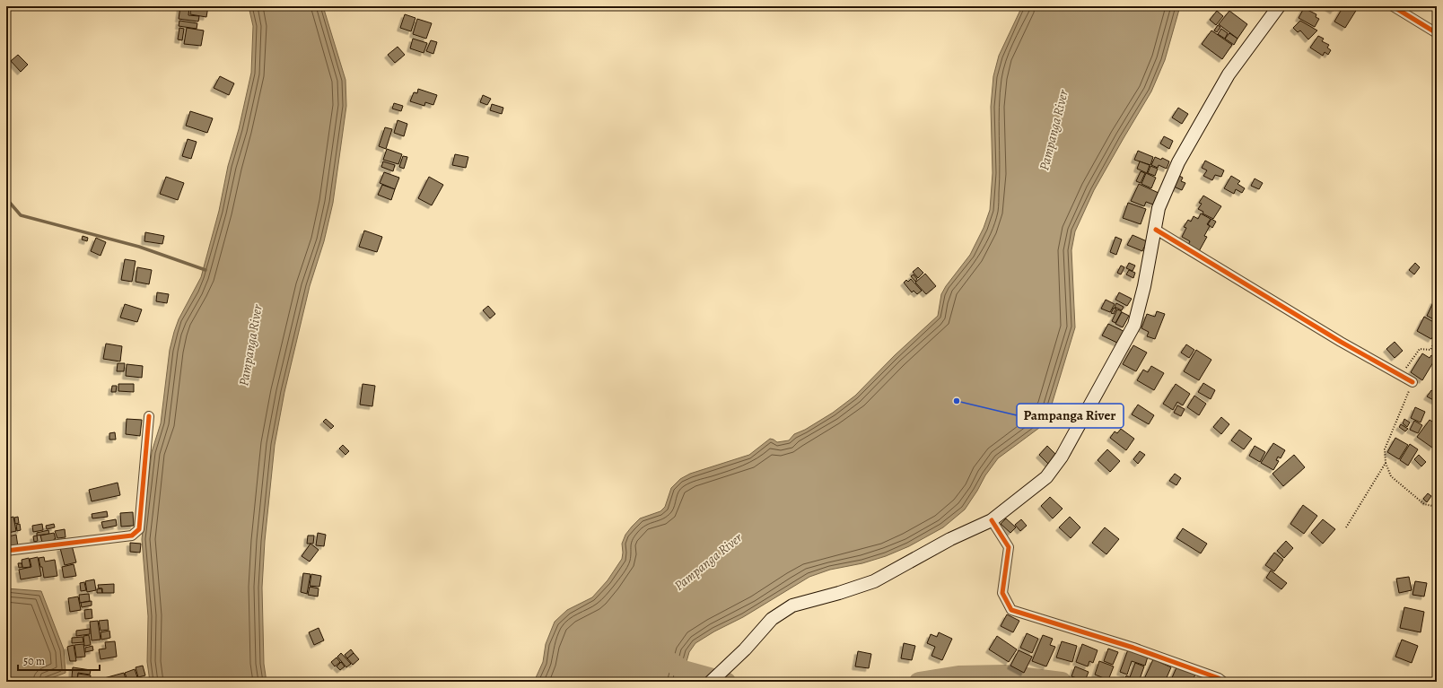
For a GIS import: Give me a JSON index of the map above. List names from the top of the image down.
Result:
{
  "water": ["Pampanga River"],
  "places": ["Pampanga River"],
  "scale_bar": "50 m"
}
